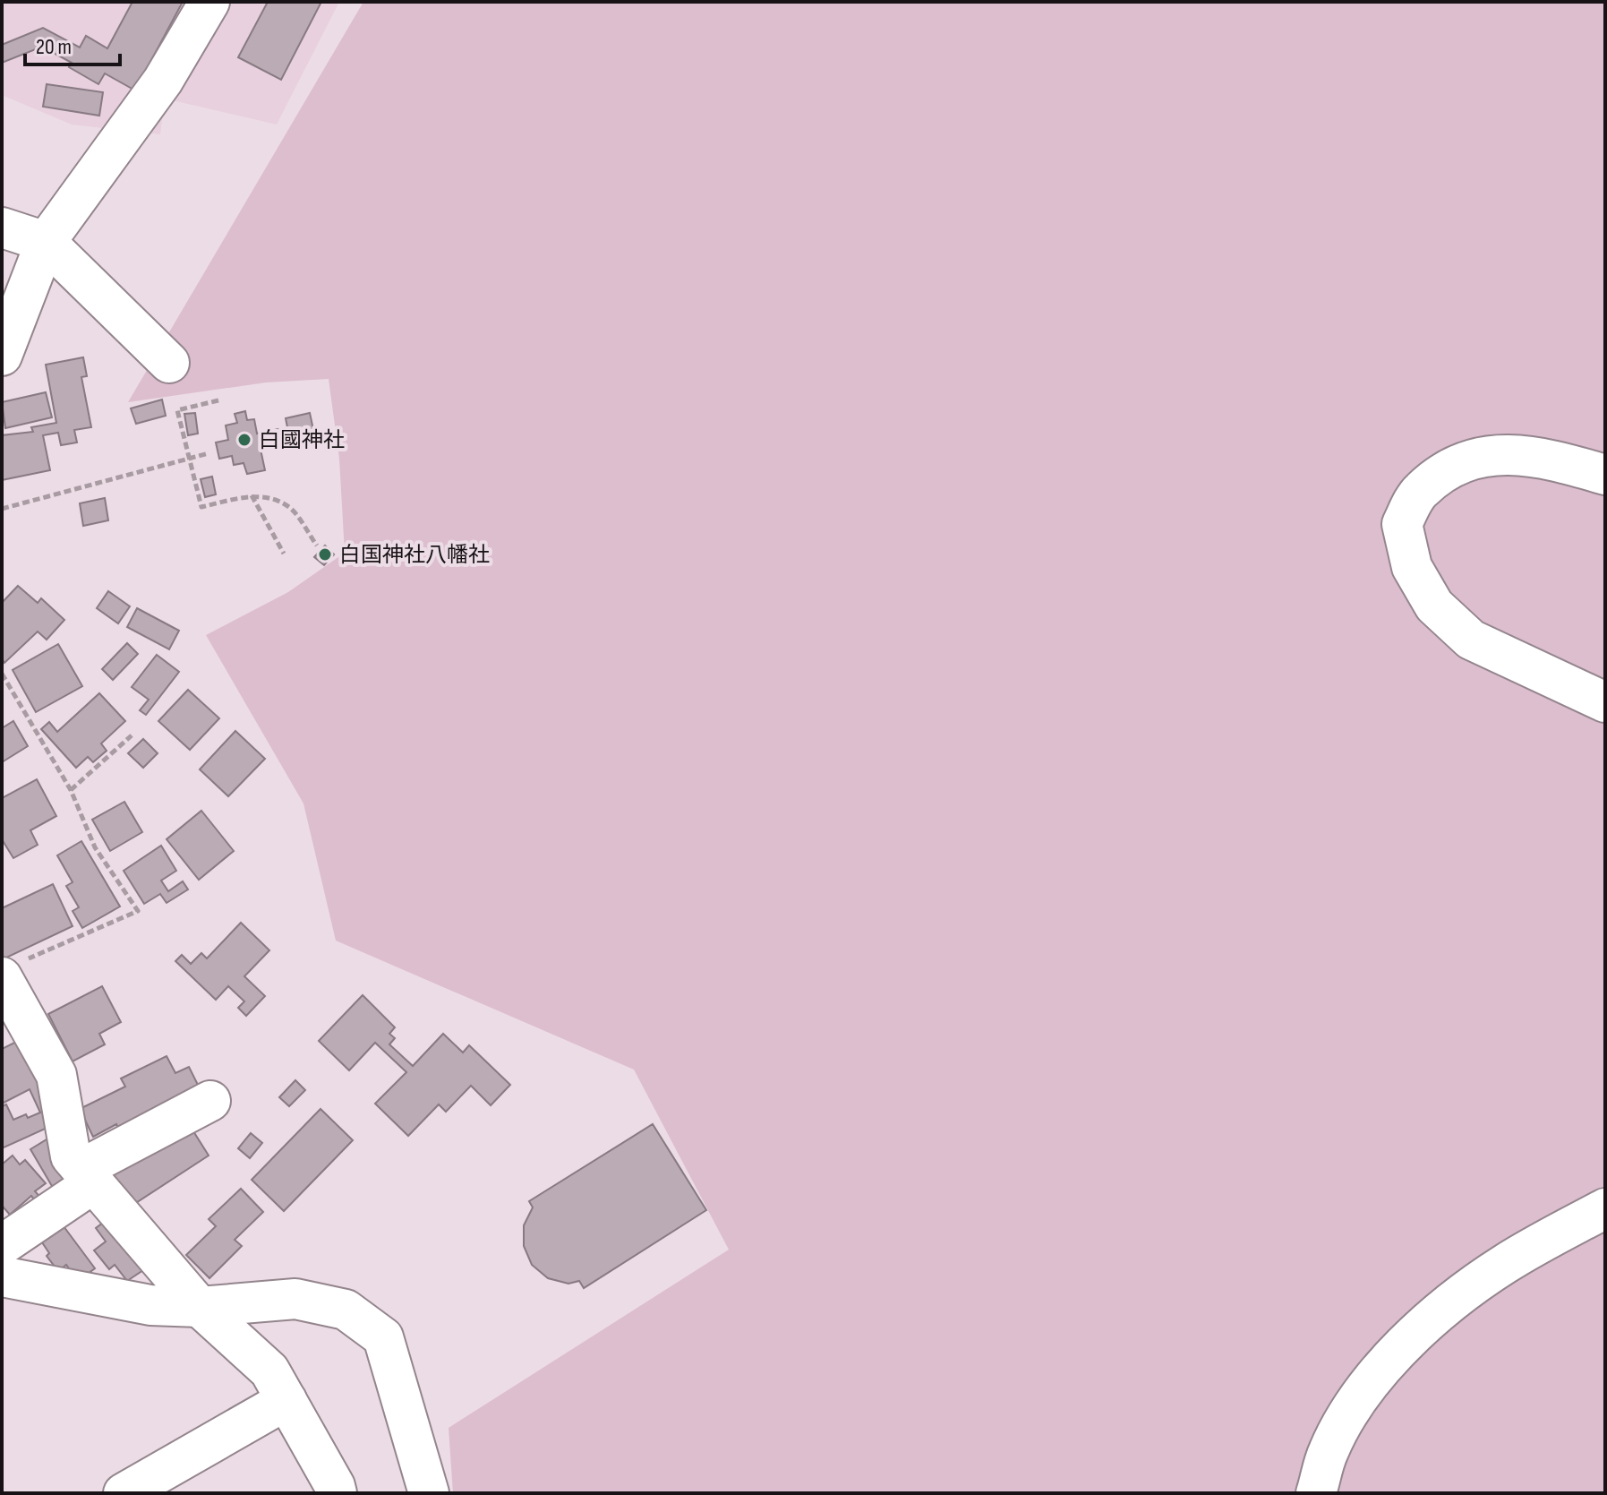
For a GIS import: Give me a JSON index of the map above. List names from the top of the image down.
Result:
{
  "places": ["白國神社", "白国神社八幡社"],
  "scale_bar": "20 m"
}
